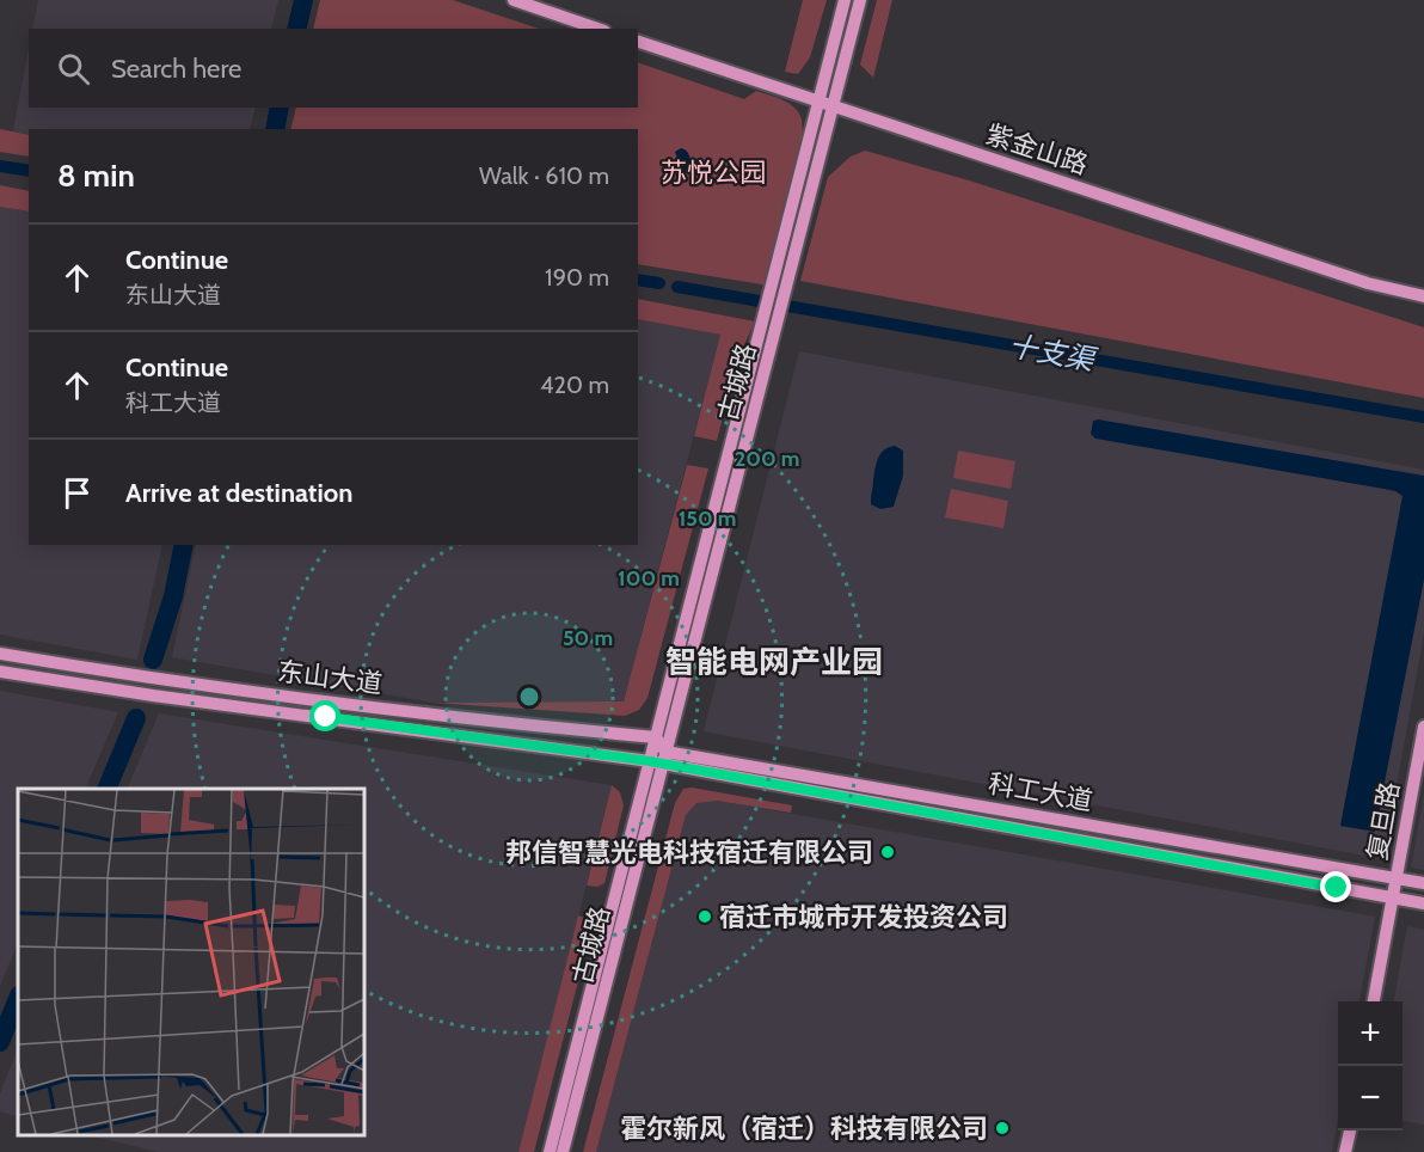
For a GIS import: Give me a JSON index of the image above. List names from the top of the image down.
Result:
{
  "streets": {
    "main road": [
      "紫金山路",
      "古城路",
      "东山大道",
      "科工大道",
      "复旦路"
    ]
  },
  "crossings": [
    ["紫金山路", "古城路"],
    ["古城路", "东山大道"],
    ["古城路", "科工大道"],
    ["东山大道", "科工大道"],
    ["科工大道", "复旦路"]
  ],
  "districts": ["智能电网产业园"],
  "water": ["十支渠"],
  "parks": ["苏悦公园"],
  "places": ["邦信智慧光电科技宿迁有限公司", "宿迁市城市开发投资公司", "霍尔新风（宿迁）科技有限公司"],
  "page": {
    "search": "Search here",
    "heading": ["8 min", "Walk · 610 m"],
    "list": [
      ["Continue", "东山大道", "190 m"],
      ["Continue", "科工大道", "420 m"],
      "Arrive at destination"
    ],
    "map_buttons": ["+", "−"]
  },
  "rings": [
    "200 m",
    "150 m",
    "100 m",
    "50 m"
  ]
}
